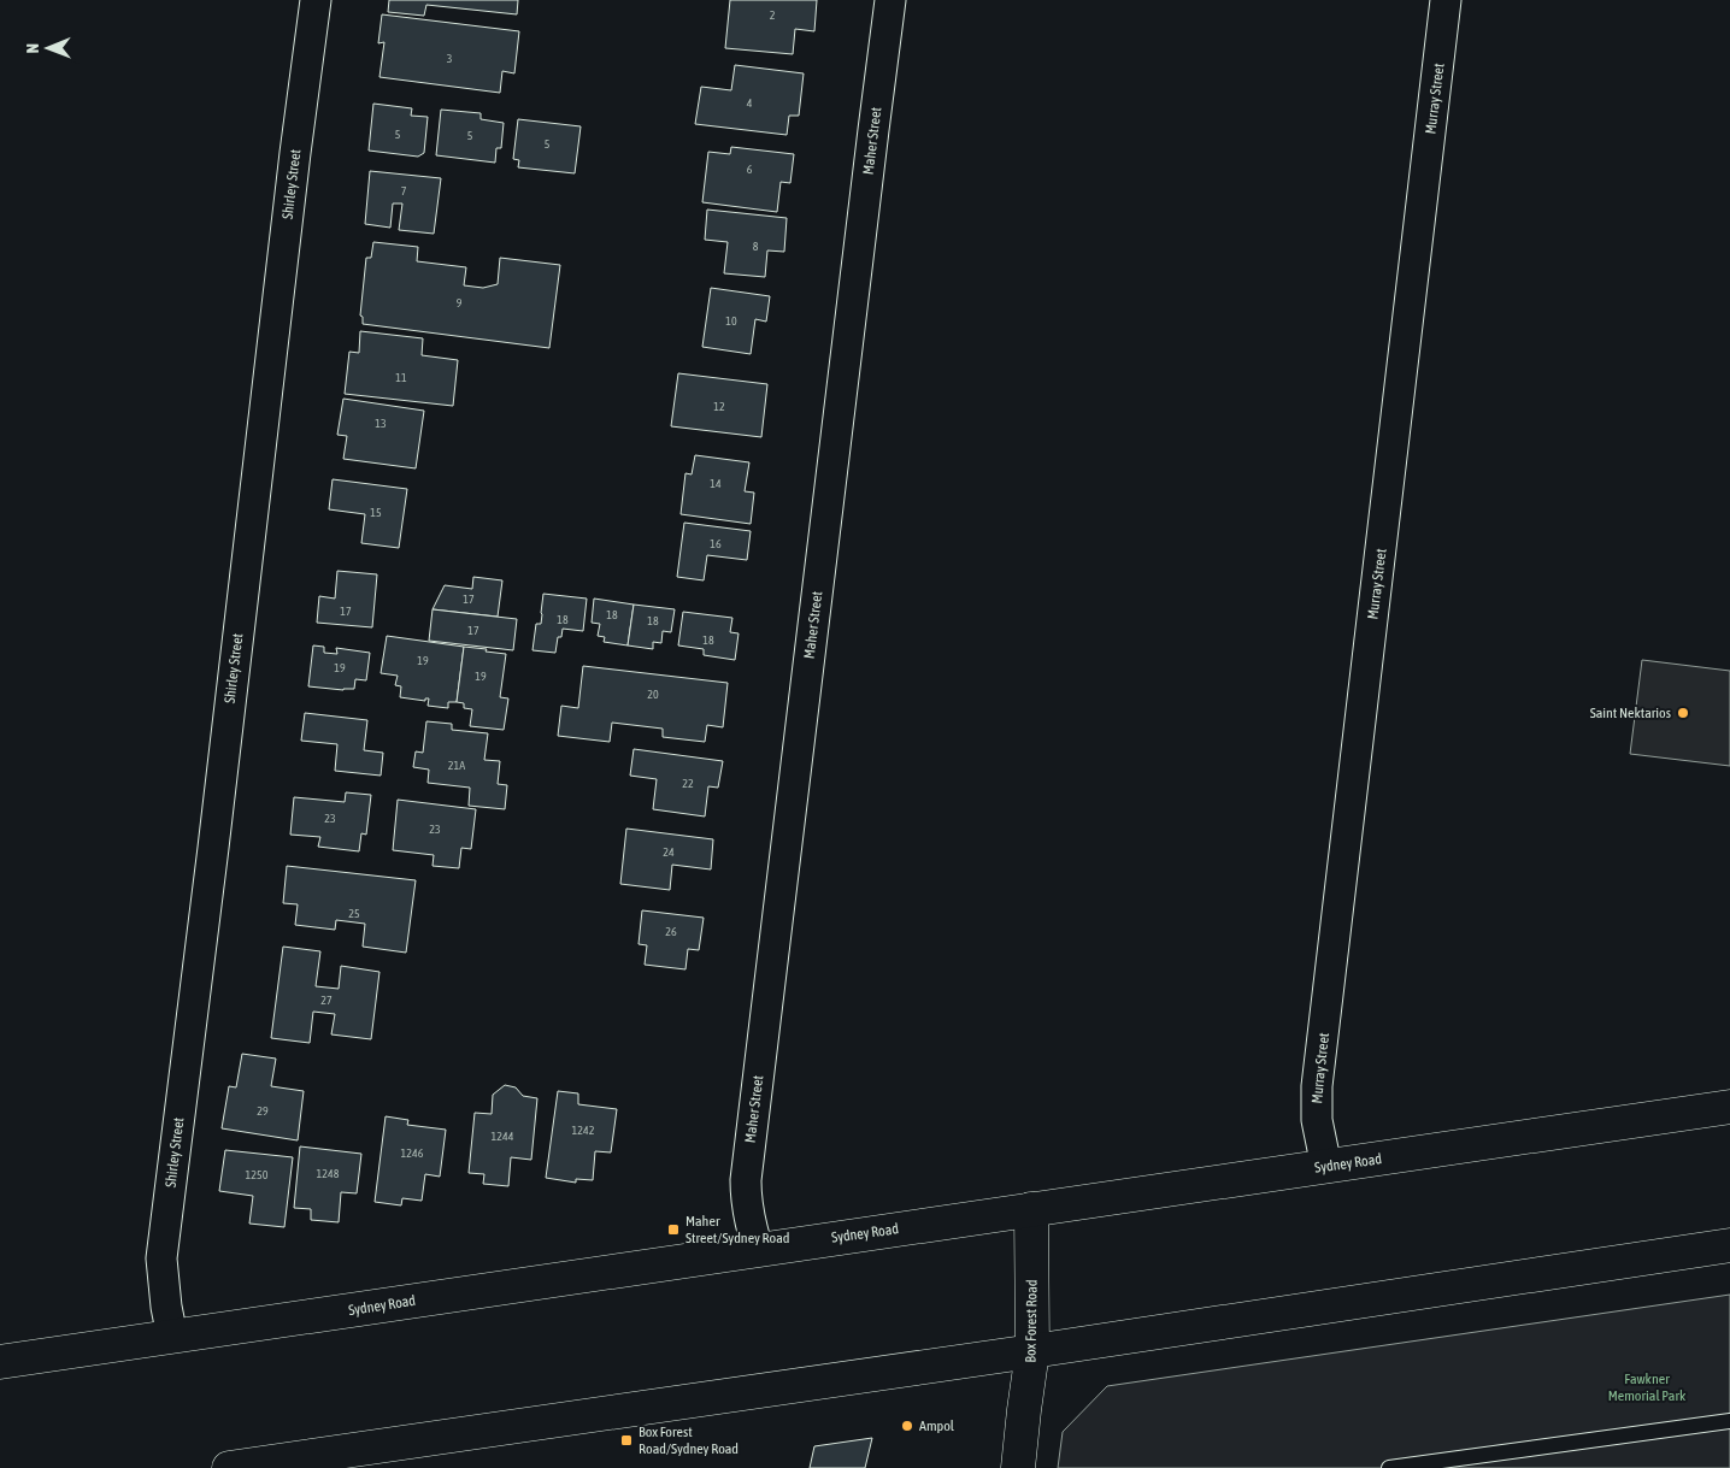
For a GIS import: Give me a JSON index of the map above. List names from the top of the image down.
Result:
{
  "streets": {
    "main road": ["Sydney Road", "Box Forest Road"],
    "street": ["Murray Street", "Maher Street", "Shirley Street"]
  },
  "crossings": [
    ["Murray Street", "Sydney Road"],
    ["Maher Street", "Sydney Road"],
    ["Shirley Street", "Sydney Road"],
    ["Sydney Road", "Box Forest Road"]
  ],
  "parks": ["Fawkner Memorial Park"],
  "places": {
    "other": ["Saint Nektarios", "Ampol"],
    "transit": ["Maher Street/Sydney Road", "Box Forest Road/Sydney Road"]
  },
  "house_numbers": [
    "2",
    "3",
    "4",
    "5",
    "5",
    "5",
    "6",
    "7",
    "8",
    "9",
    "10",
    "11",
    "12",
    "13",
    "14",
    "15",
    "16",
    "17",
    "17",
    "18",
    "18",
    "18",
    "17",
    "18",
    "19",
    "19",
    "19",
    "20",
    "21A",
    "22",
    "23",
    "23",
    "24",
    "25",
    "26",
    "27",
    "29",
    "1242",
    "1244",
    "1246",
    "1248",
    "1250"
  ],
  "north": "left"
}
